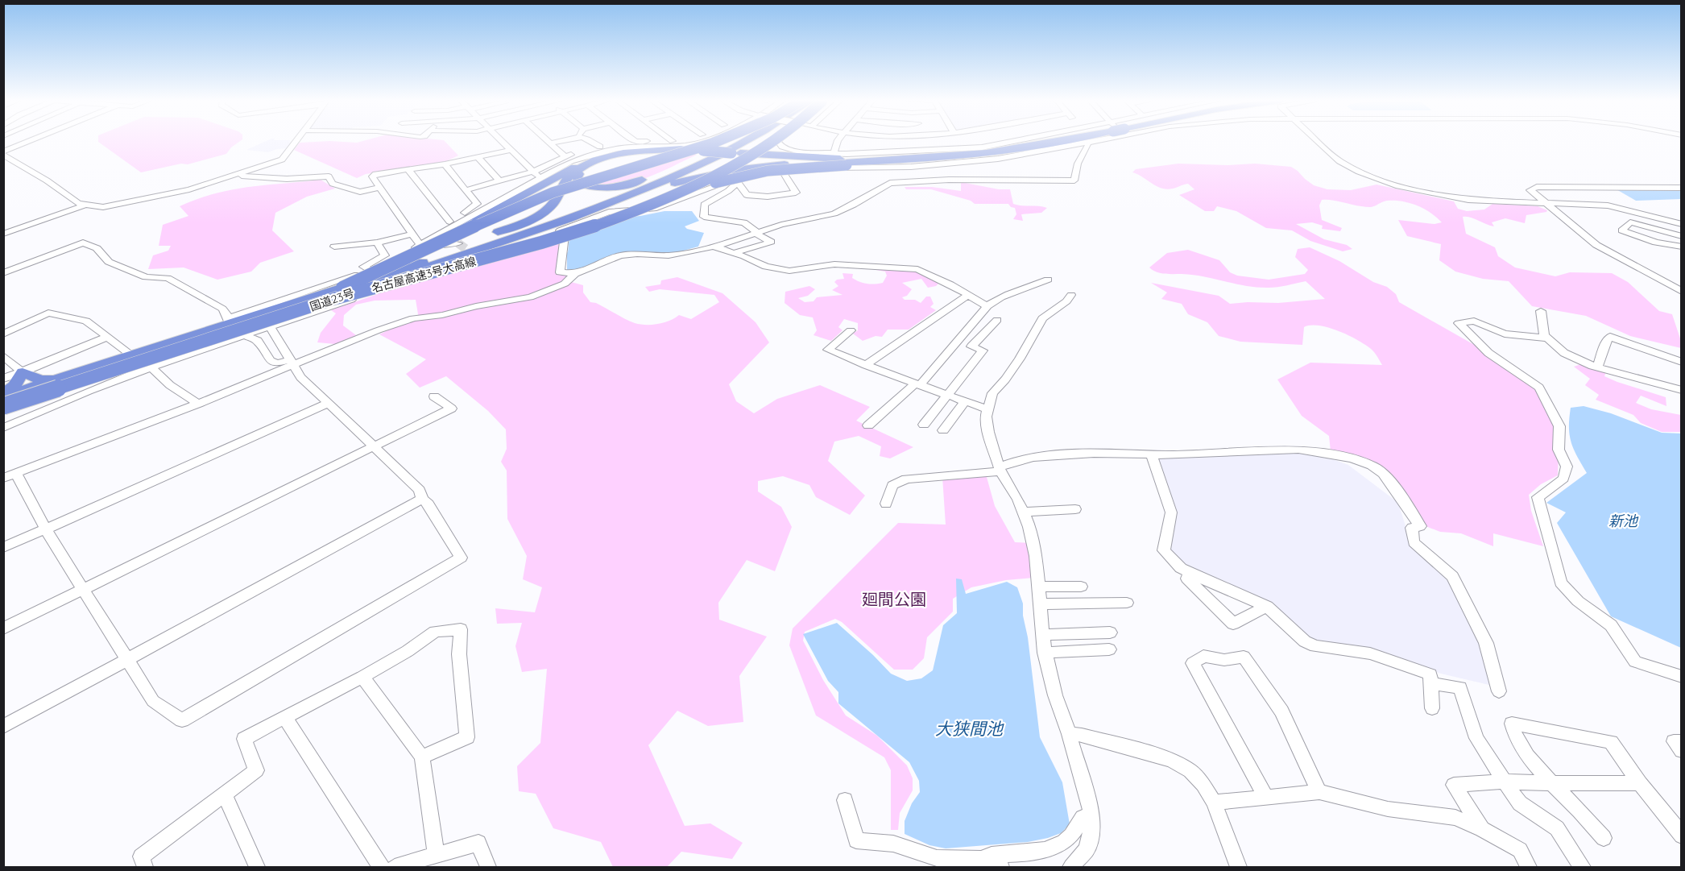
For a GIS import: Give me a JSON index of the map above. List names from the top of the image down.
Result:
{
  "streets": {
    "highway": ["名古屋高速3号大高線", "国道23号"]
  },
  "crossings": [
    ["名古屋高速3号大高線", "国道23号"]
  ],
  "water": ["新池", "大狭間池"],
  "parks": ["廻間公園"]
}
